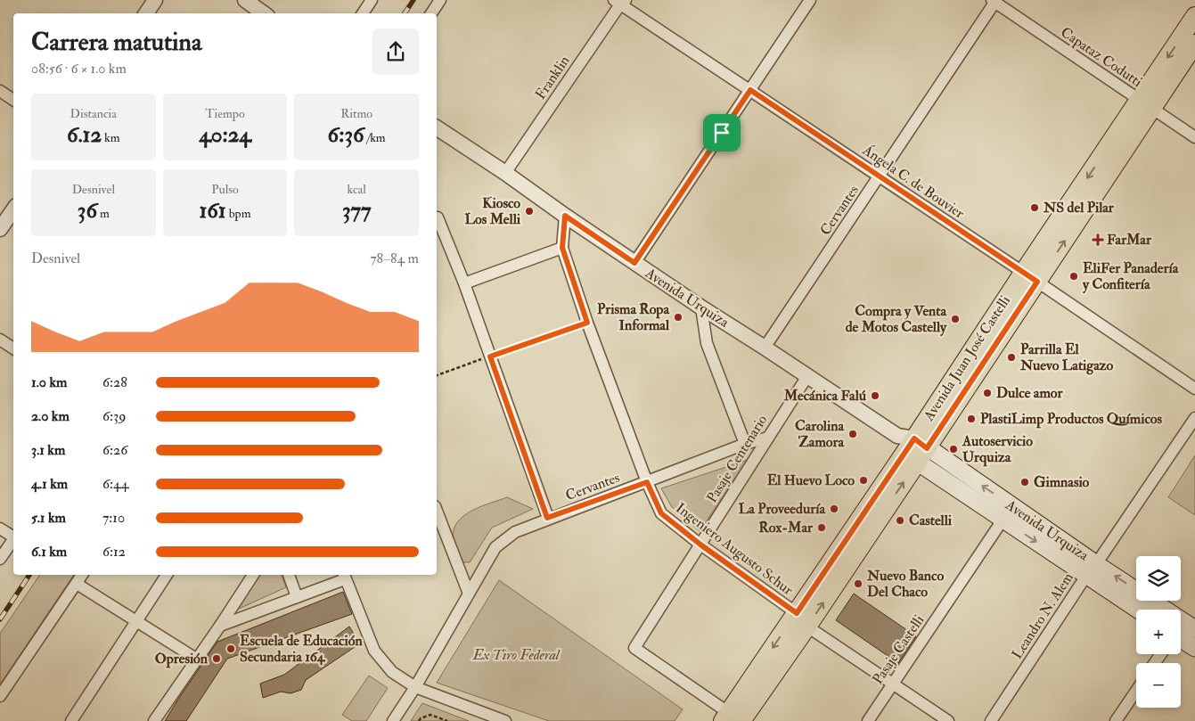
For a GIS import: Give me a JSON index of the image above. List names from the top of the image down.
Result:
{
  "streets": {
    "main road": ["Avenida Urquiza", "Avenida Juan José Castelli"],
    "street": [
      "Capataz Codutti",
      "Franklin",
      "Ángela C. de Bouvier",
      "Cervantes",
      "Pasaje Centenario",
      "Ingeniero Augusto Schur",
      "Leandro N. Alem",
      "Pasaje Castelli"
    ]
  },
  "crossings": [
    ["Capataz Codutti", "Cervantes"],
    ["Capataz Codutti", "Avenida Juan José Castelli"],
    ["Franklin", "Ángela C. de Bouvier"],
    ["Franklin", "Avenida Urquiza"],
    ["Ángela C. de Bouvier", "Cervantes"],
    ["Ángela C. de Bouvier", "Avenida Juan José Castelli"],
    ["Cervantes", "Avenida Urquiza"],
    ["Cervantes", "Pasaje Centenario"],
    ["Cervantes", "Ingeniero Augusto Schur"],
    ["Avenida Urquiza", "Avenida Juan José Castelli"],
    ["Avenida Urquiza", "Pasaje Centenario"],
    ["Avenida Urquiza", "Leandro N. Alem"],
    ["Avenida Urquiza", "Pasaje Castelli"],
    ["Avenida Juan José Castelli", "Pasaje Centenario"],
    ["Avenida Juan José Castelli", "Ingeniero Augusto Schur"],
    ["Pasaje Centenario", "Ingeniero Augusto Schur"],
    ["Ingeniero Augusto Schur", "Pasaje Castelli"]
  ],
  "parks": ["Ex Tiro Federal"],
  "places": {
    "other": [
      "NS del Pilar",
      "Kiosco Los Melli",
      "EliFer Panadería y Confitería",
      "Prisma Ropa Informal",
      "Compra y Venta de Motos Castelly",
      "Parrilla El Nuevo Latigazo",
      "Dulce amor",
      "Mecánica Falú",
      "PlastiLimp Productos Químicos",
      "Carolina Zamora",
      "Autoservicio Urquiza",
      "El Huevo Loco",
      "Gimnasio",
      "La Proveeduría",
      "Castelli",
      "Rox-Mar",
      "Nuevo Banco Del Chaco",
      "Escuela de Educación Secundaria 164",
      "Opresión"
    ],
    "health": ["FarMar"]
  },
  "page": {
    "heading": ["Carrera matutina", "08:56 · 6 × 1.0 km"],
    "stats": [
      ["Distancia", "6.12 km"],
      ["Tiempo", "40:24"],
      ["Ritmo", "6:36 /km"],
      ["Desnivel", "36 m"],
      ["Pulso", "161 bpm"],
      ["kcal", "377"]
    ],
    "chart": ["Desnivel", "78–84 m"],
    "list": [
      {
        "name": "1.0 km",
        "note": "6:28"
      },
      {
        "name": "2.0 km",
        "note": "6:39"
      },
      {
        "name": "3.1 km",
        "note": "6:26"
      },
      {
        "name": "4.1 km",
        "note": "6:44"
      },
      {
        "name": "5.1 km",
        "note": "7:10"
      },
      {
        "name": "6.1 km",
        "note": "6:12"
      }
    ],
    "map_buttons": ["+", "−"]
  }
}
